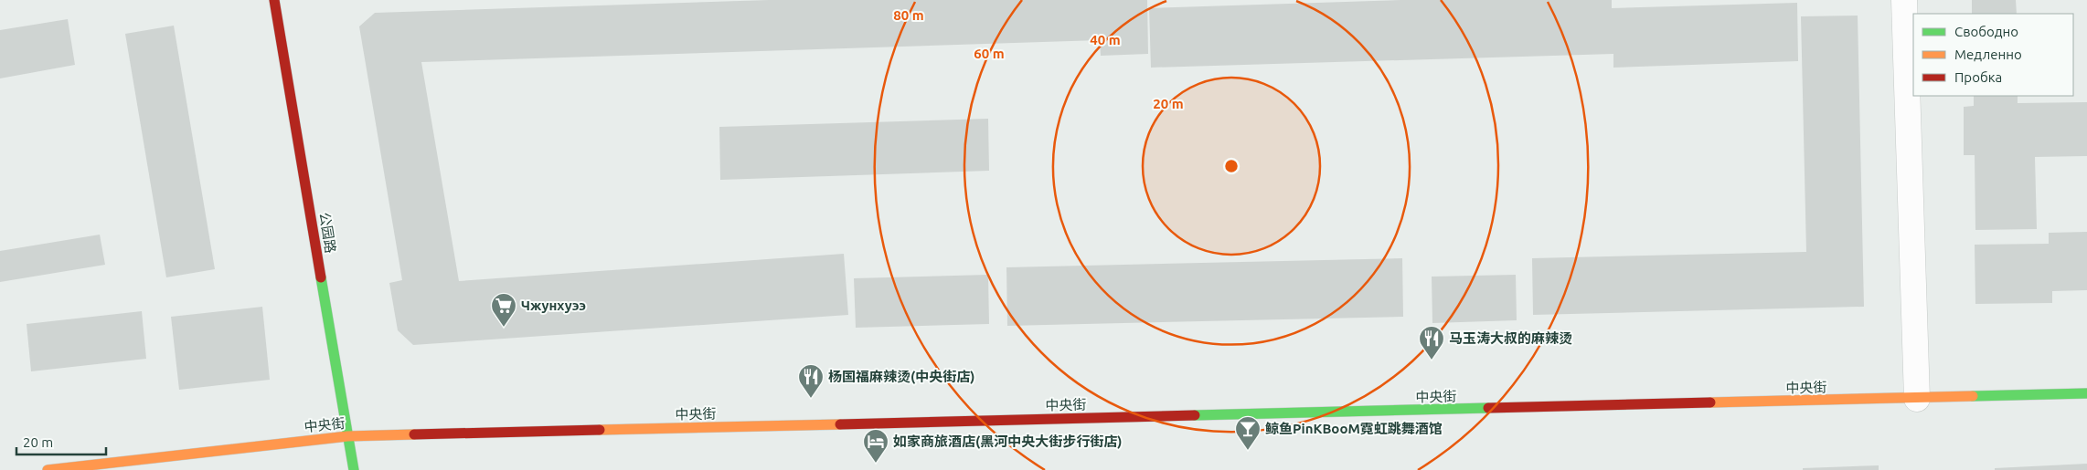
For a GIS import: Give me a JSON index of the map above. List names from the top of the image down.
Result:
{
  "streets": {
    "street": ["公园路", "中央街"]
  },
  "crossings": [
    ["公园路", "中央街"]
  ],
  "places": {
    "supermarket": ["Чжунхуээ"],
    "restaurant": ["马玉涛大叔的麻辣烫", "杨国福麻辣烫(中央街店)"],
    "bar": ["鲸鱼PinKBooM霓虹跳舞酒馆"],
    "hotel": ["如家商旅酒店(黑河中央大街步行街店)"]
  },
  "legend": ["Свободно", "Медленно", "Пробка"],
  "scale_bar": "20 m",
  "rings": [
    "80 m",
    "40 m",
    "60 m",
    "20 m"
  ]
}
